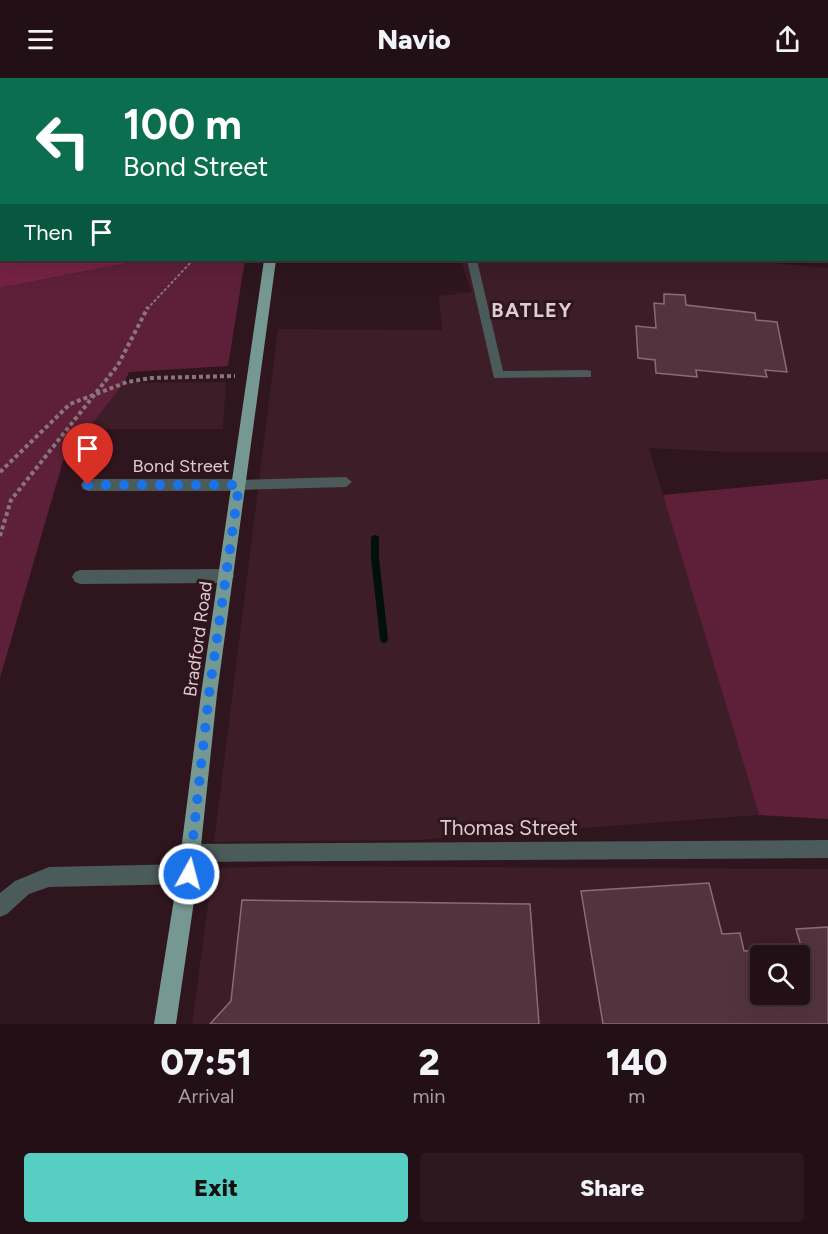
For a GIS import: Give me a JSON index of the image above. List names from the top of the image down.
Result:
{
  "streets": {
    "main road": ["Bradford Road"],
    "street": ["Bond Street", "Thomas Street"]
  },
  "crossings": [
    ["Bond Street", "Bradford Road"],
    ["Bradford Road", "Thomas Street"]
  ],
  "districts": ["BATLEY"],
  "page": {
    "header": "Navio",
    "turn": ["100 m", "Bond Street"],
    "then": "Then",
    "eta": [
      "07:51",
      "Arrival",
      "2",
      "min",
      "140",
      "m"
    ],
    "buttons": ["Exit", "Share"]
  }
}
